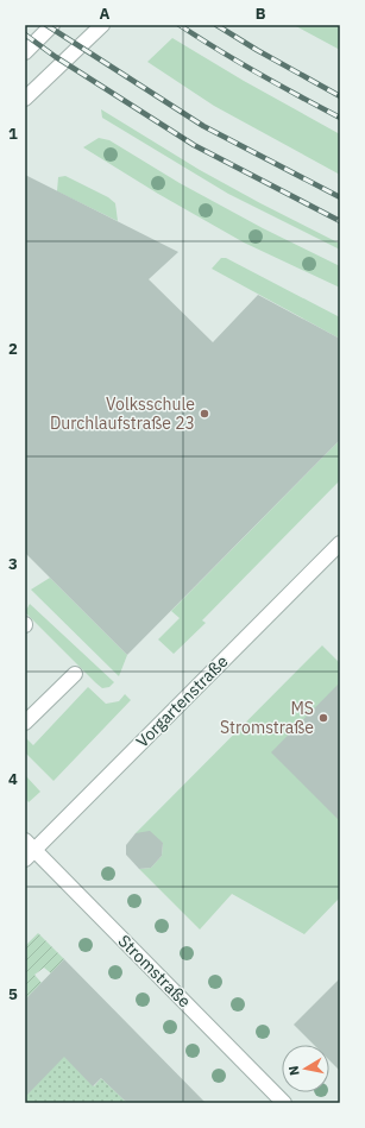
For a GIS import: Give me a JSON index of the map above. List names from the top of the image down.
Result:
{
  "streets": {
    "street": ["Vorgartenstraße", "Stromstraße"]
  },
  "crossings": [
    ["Vorgartenstraße", "Stromstraße"]
  ],
  "places": ["Volksschule Durchlaufstraße 23", "MS Stromstraße"],
  "north": "left",
  "grid": {
    "columns": ["A", "B"],
    "rows": [
      "1",
      "2",
      "3",
      "4",
      "5"
    ]
  }
}
